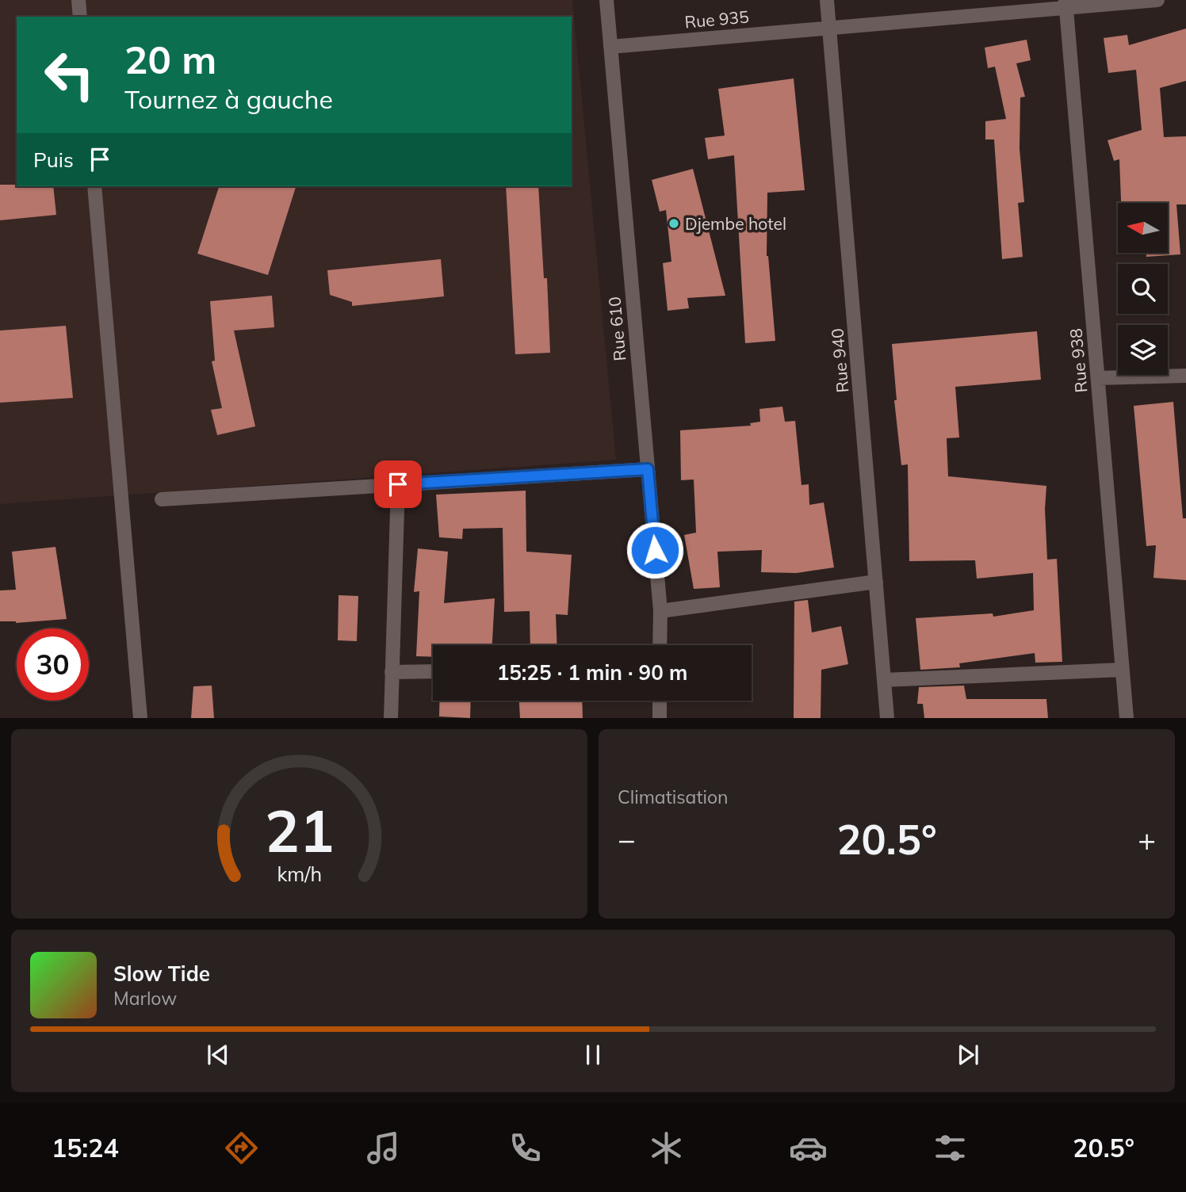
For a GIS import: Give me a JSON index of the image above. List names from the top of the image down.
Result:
{
  "streets": {
    "street": [
      "Rue 935",
      "Rue 610",
      "Rue 940",
      "Rue 938"
    ]
  },
  "crossings": [
    ["Rue 935", "Rue 610"],
    ["Rue 935", "Rue 940"],
    ["Rue 935", "Rue 938"]
  ],
  "places": ["Djembe hotel"],
  "north": "left",
  "page": {
    "turn": ["20 m", "Tournez à gauche"],
    "then": "Puis",
    "limit": "30",
    "trip": "15:25 · 1 min · 90 m",
    "tile": "Climatisation",
    "heat": ["−", "20.5°", "+"],
    "song": ["Slow Tide", "Marlow"],
    "tabs": ["15:24", "20.5°"],
    "gauge": ["21", "km/h"]
  }
}
